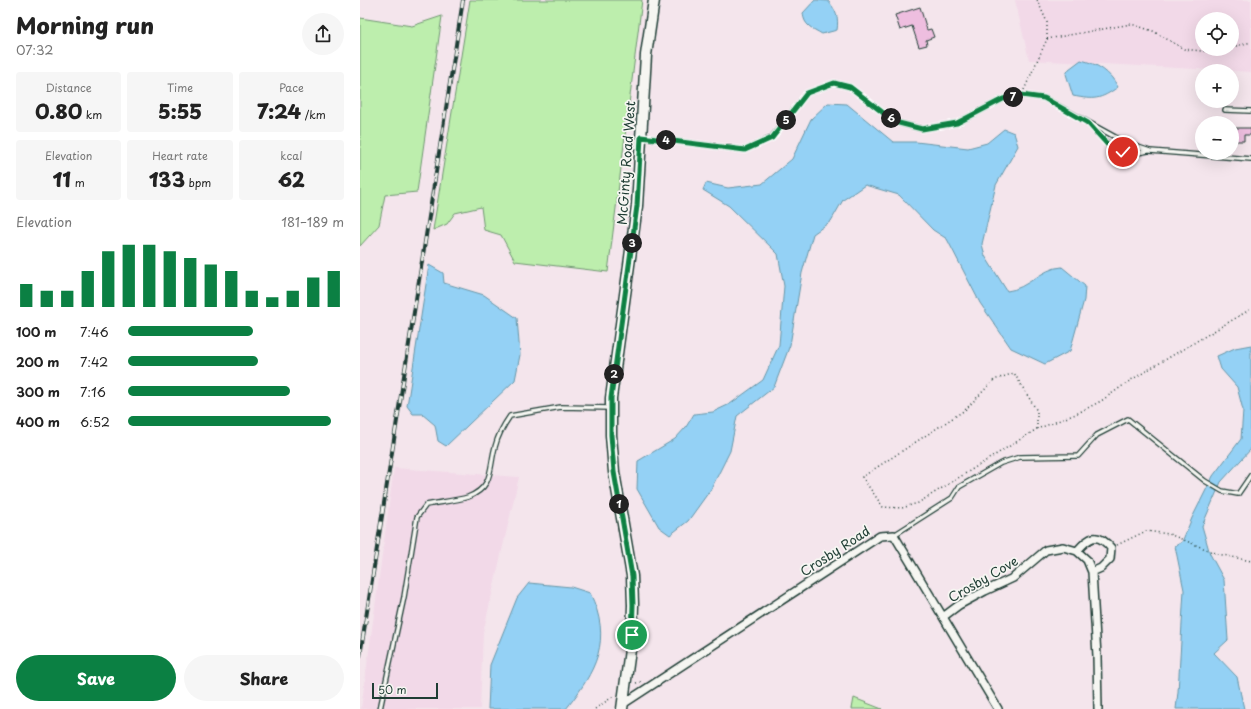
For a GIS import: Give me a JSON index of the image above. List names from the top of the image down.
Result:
{
  "streets": {
    "main road": ["McGinty Road West"],
    "street": ["Crosby Road", "Crosby Cove"]
  },
  "crossings": [
    ["McGinty Road West", "Crosby Road"]
  ],
  "scale_bar": "50 m",
  "page": {
    "heading": ["Morning run", "07:32"],
    "map_buttons": ["+", "−"],
    "stats": [
      ["Distance", "0.80 km"],
      ["Time", "5:55"],
      ["Pace", "7:24 /km"],
      ["Elevation", "11 m"],
      ["Heart rate", "133 bpm"],
      ["kcal", "62"]
    ],
    "pins": [
      "7",
      "6",
      "5",
      "4",
      "3",
      "2",
      "1"
    ],
    "chart": ["Elevation", "181–189 m"],
    "list": [
      {
        "name": "100 m",
        "note": "7:46"
      },
      {
        "name": "200 m",
        "note": "7:42"
      },
      {
        "name": "300 m",
        "note": "7:16"
      },
      {
        "name": "400 m",
        "note": "6:52"
      }
    ],
    "buttons": ["Save", "Share"],
    "scale": "50 m"
  }
}
